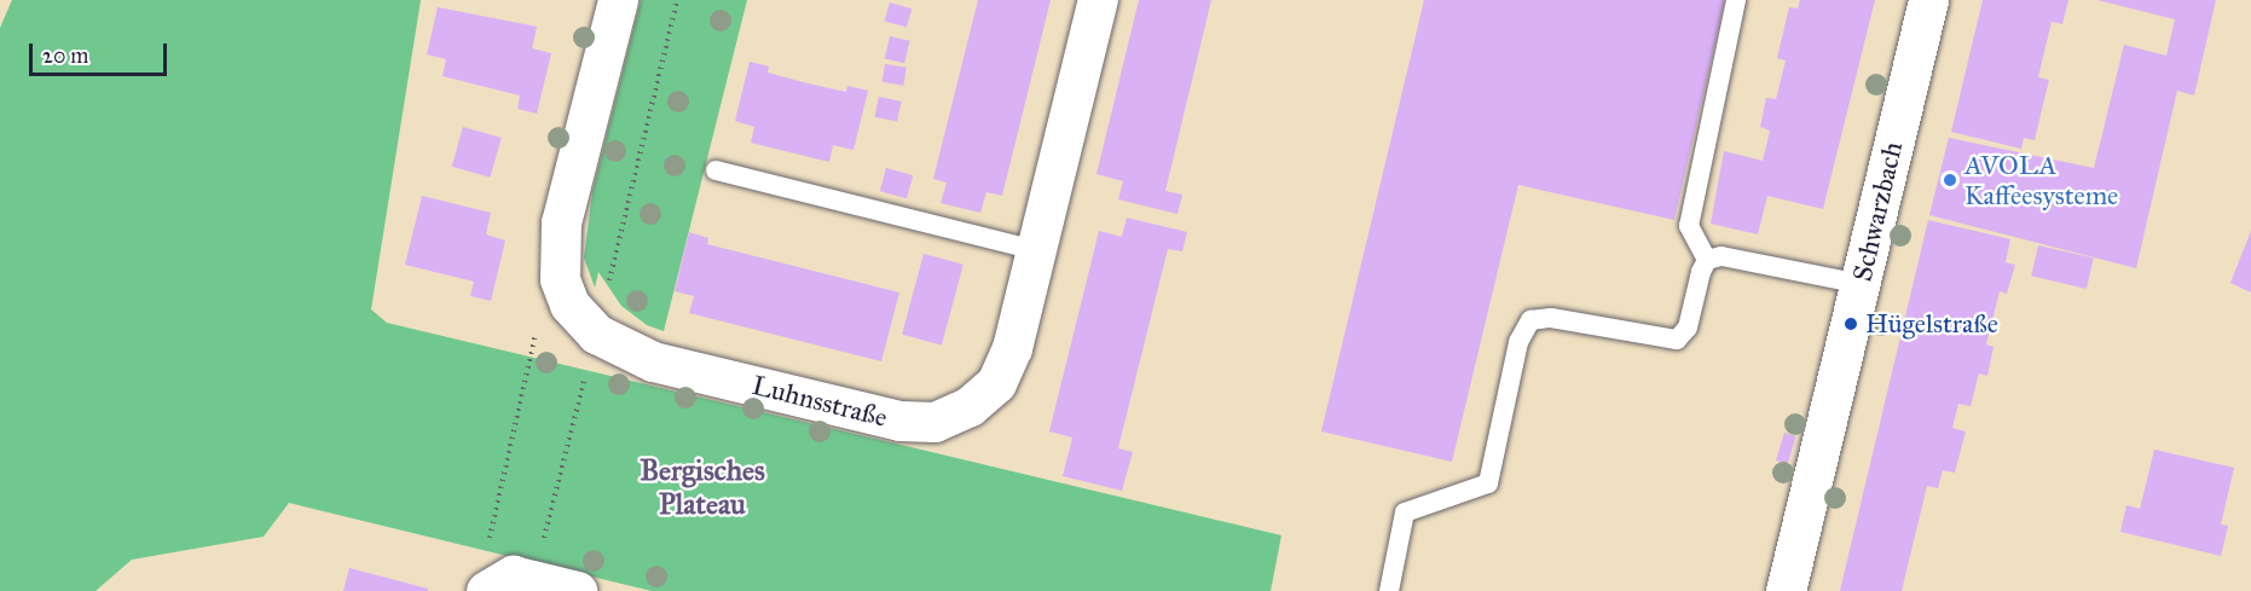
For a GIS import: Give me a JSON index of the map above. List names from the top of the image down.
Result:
{
  "streets": {
    "street": ["Schwarzbach", "Luhnsstraße"]
  },
  "districts": ["Bergisches Plateau"],
  "places": ["AVOLA Kaffeesysteme", "Hügelstraße"],
  "scale_bar": "20 m"
}
